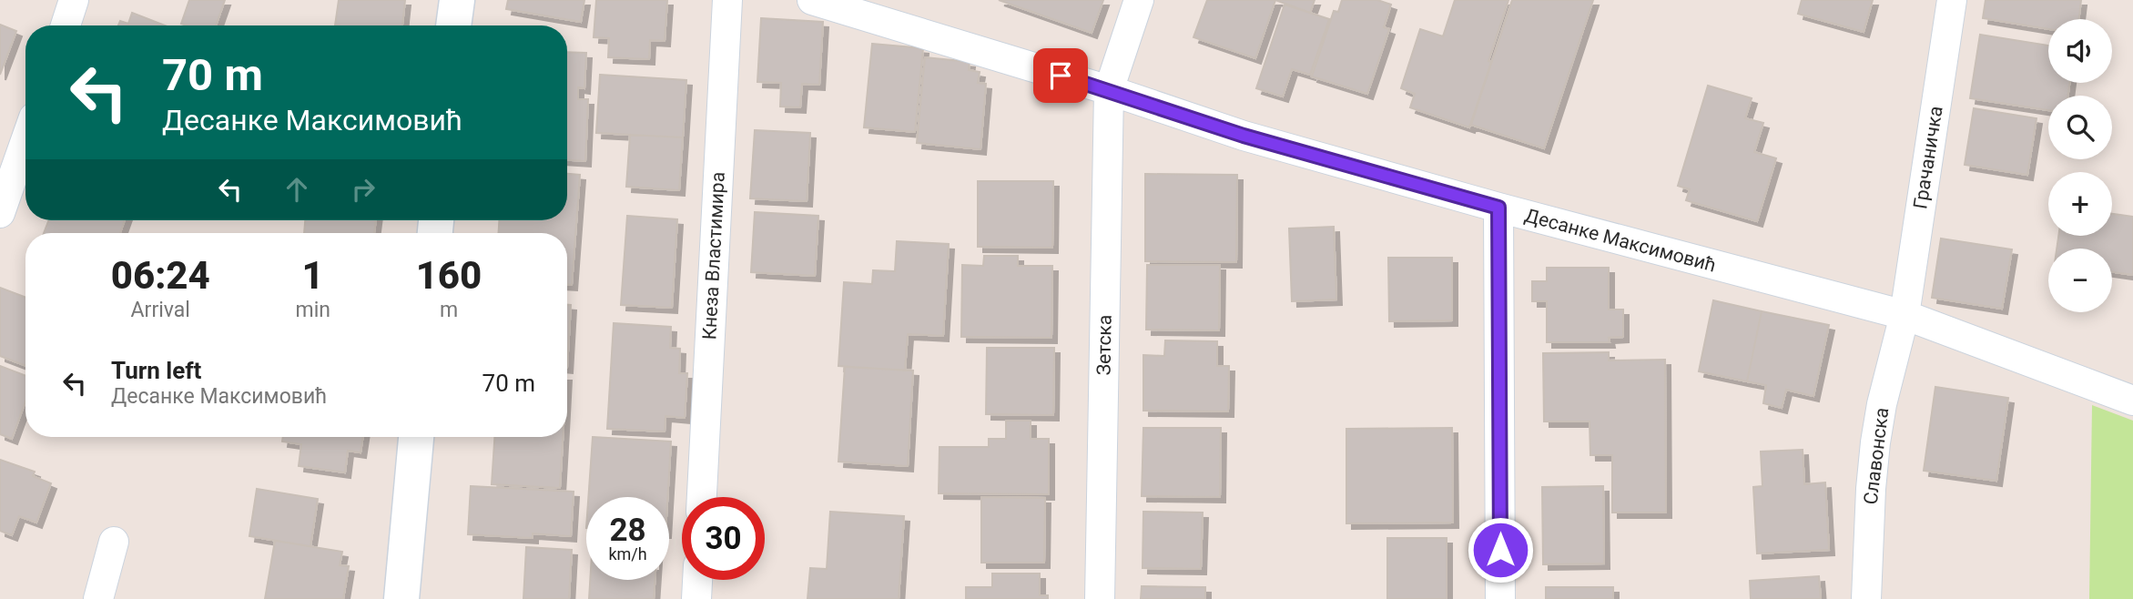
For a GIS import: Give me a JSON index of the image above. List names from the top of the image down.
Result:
{
  "streets": {
    "street": [
      "Грачаничка",
      "Десанке Максимовић",
      "Кнеза Властимира",
      "Зетска",
      "Славонска"
    ]
  },
  "crossings": [
    ["Грачаничка", "Десанке Максимовић"],
    ["Грачаничка", "Славонска"],
    ["Десанке Максимовић", "Зетска"],
    ["Десанке Максимовић", "Славонска"]
  ],
  "page": {
    "map_buttons": ["+", "−"],
    "turn": ["70 m", "Десанке Максимовић"],
    "eta": [
      "06:24",
      "Arrival",
      "1",
      "min",
      "160",
      "m"
    ],
    "list": [
      {
        "name": "Turn left",
        "note": "Десанке Максимовић",
        "value": "70 m"
      }
    ],
    "speed": "28 km/h",
    "limit": "30"
  }
}
